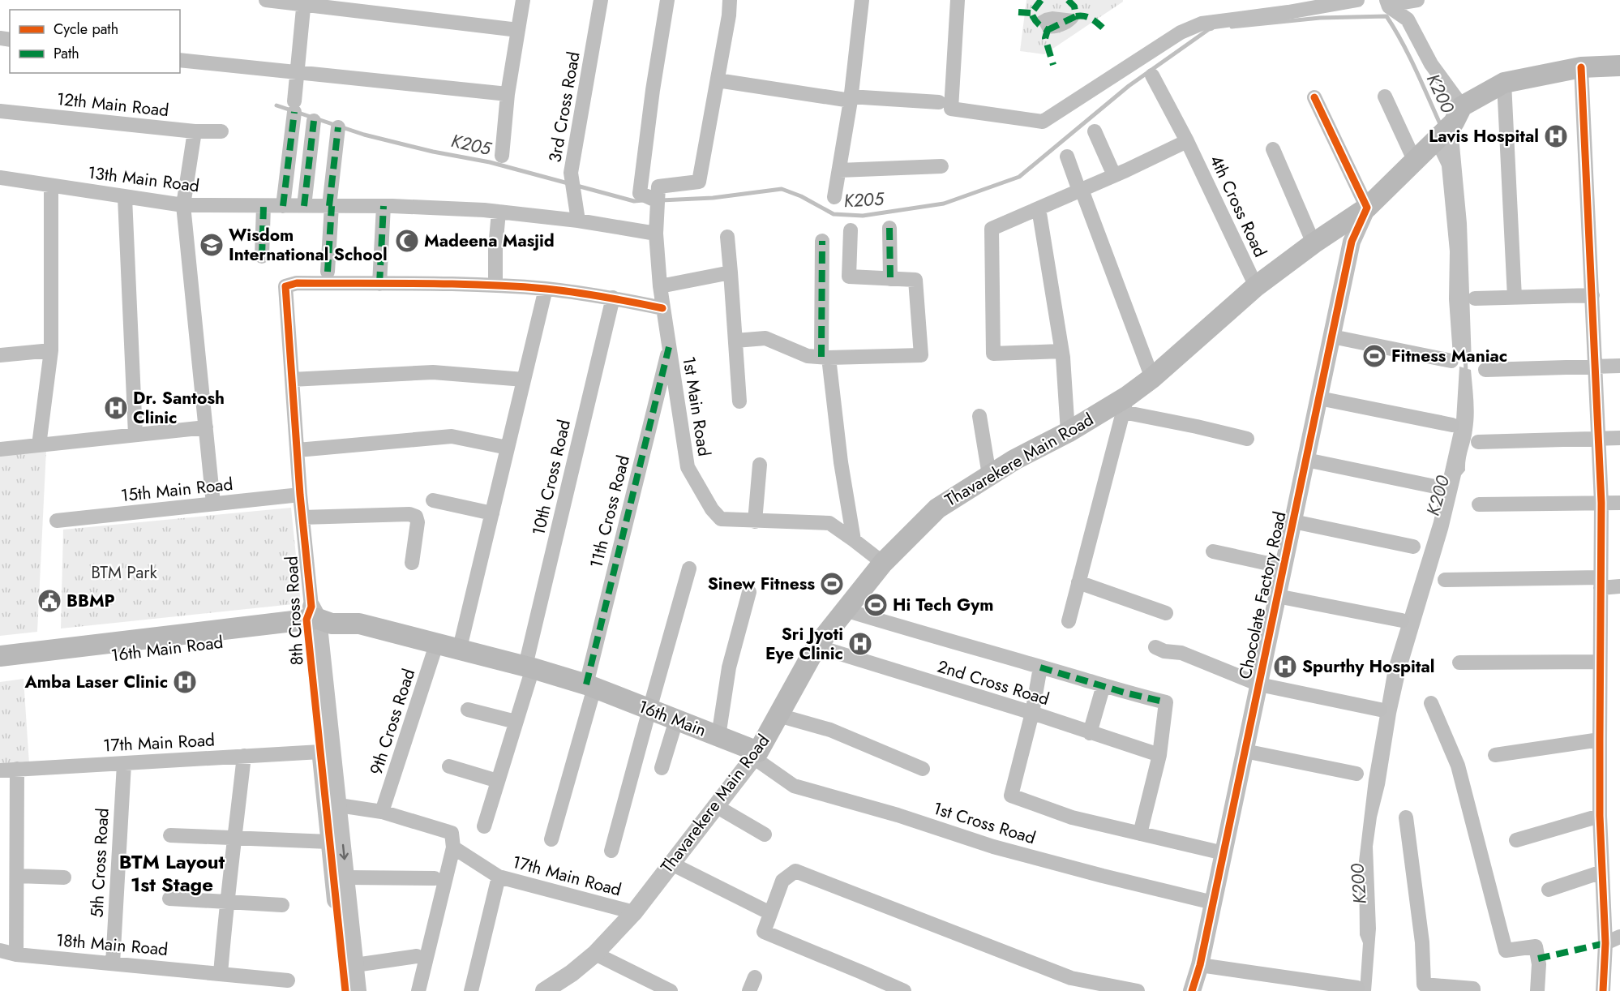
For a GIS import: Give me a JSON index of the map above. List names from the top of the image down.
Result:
{
  "streets": {
    "main road": ["Thavarekere Main Road", "16th Main Road", "16th Main"],
    "street": [
      "12th Main Road",
      "3rd Cross Road",
      "13th Main Road",
      "4th Cross Road",
      "1st Main Road",
      "10th Cross Road",
      "15th Main Road",
      "11th Cross Road",
      "Chocolate Factory Road",
      "8th Cross Road",
      "2nd Cross Road",
      "9th Cross Road",
      "17th Main Road",
      "1st Cross Road",
      "5th Cross Road",
      "18th Main Road"
    ]
  },
  "crossings": [
    ["3rd Cross Road", "13th Main Road"],
    ["13th Main Road", "1st Main Road"],
    ["4th Cross Road", "Thavarekere Main Road"],
    ["1st Main Road", "Thavarekere Main Road"],
    ["1st Main Road", "11th Cross Road"],
    ["Thavarekere Main Road", "Chocolate Factory Road"],
    ["Thavarekere Main Road", "2nd Cross Road"],
    ["Thavarekere Main Road", "16th Main"],
    ["Thavarekere Main Road", "17th Main Road"],
    ["Thavarekere Main Road", "1st Cross Road"],
    ["10th Cross Road", "16th Main Road"],
    ["15th Main Road", "8th Cross Road"],
    ["11th Cross Road", "16th Main Road"],
    ["11th Cross Road", "16th Main"],
    ["Chocolate Factory Road", "1st Cross Road"],
    ["8th Cross Road", "16th Main Road"],
    ["8th Cross Road", "17th Main Road"],
    ["16th Main Road", "16th Main"],
    ["16th Main Road", "9th Cross Road"],
    ["16th Main", "1st Cross Road"],
    ["9th Cross Road", "17th Main Road"],
    ["17th Main Road", "5th Cross Road"],
    ["5th Cross Road", "18th Main Road"]
  ],
  "districts": ["BTM Layout 1st Stage"],
  "water": ["K200", "K205"],
  "parks": ["BTM Park"],
  "places": {
    "hospital": [
      "Lavis Hospital",
      "Dr. Santosh Clinic",
      "Sri Jyoti Eye Clinic",
      "Spurthy Hospital",
      "Amba Laser Clinic"
    ],
    "mosque": ["Madeena Masjid"],
    "school or university": ["Wisdom International School"],
    "sports": ["Fitness Maniac", "Sinew Fitness", "Hi Tech Gym"],
    "public building": ["BBMP"]
  },
  "legend": ["Cycle path", "Path"]
}
